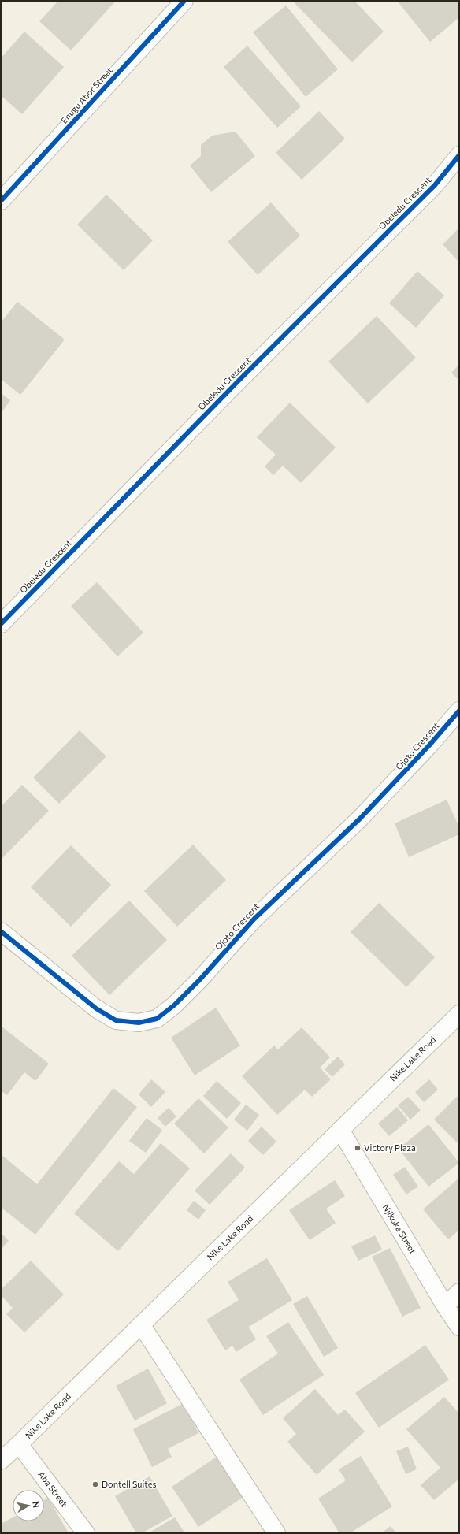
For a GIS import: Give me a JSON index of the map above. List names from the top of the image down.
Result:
{
  "streets": {
    "street": [
      "Enugu Abor Street",
      "Obeledu Crescent",
      "Ojoto Crescent",
      "Nike Lake Road",
      "Njikoka Street",
      "Aba Street"
    ]
  },
  "crossings": [
    ["Nike Lake Road", "Njikoka Street"],
    ["Nike Lake Road", "Aba Street"]
  ],
  "places": ["Victory Plaza", "Dontell Suites"],
  "north": "right"
}
